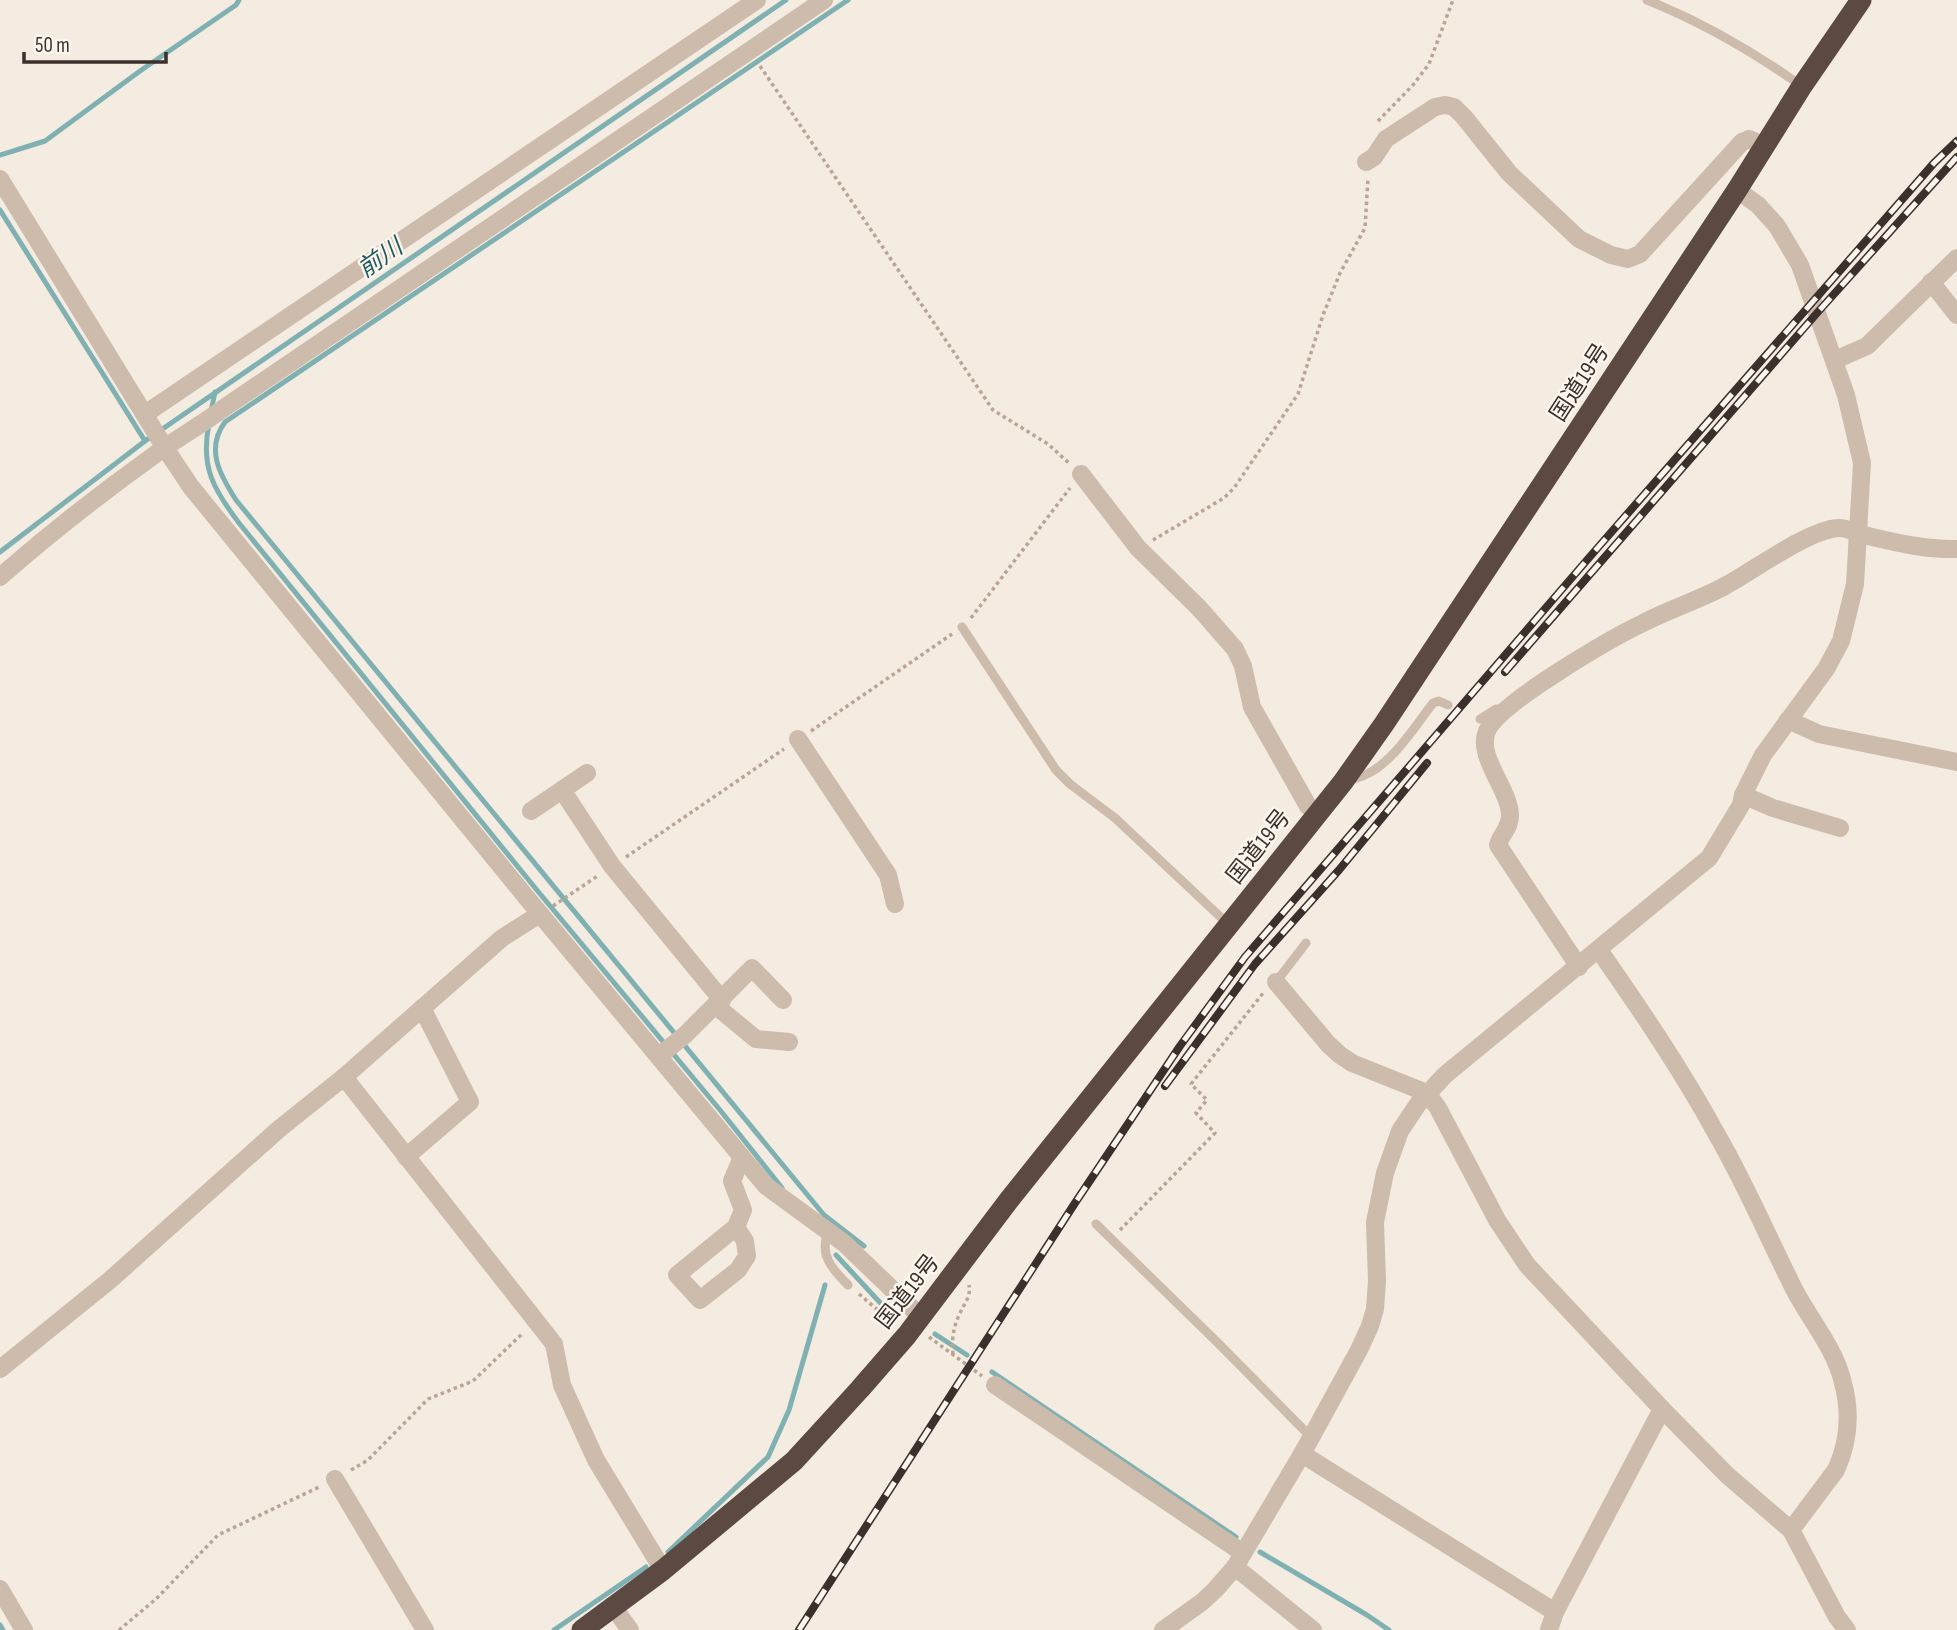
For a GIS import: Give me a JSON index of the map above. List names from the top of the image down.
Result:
{
  "streets": {
    "highway": ["国道19号"]
  },
  "water": ["前川"],
  "scale_bar": "50 m"
}
